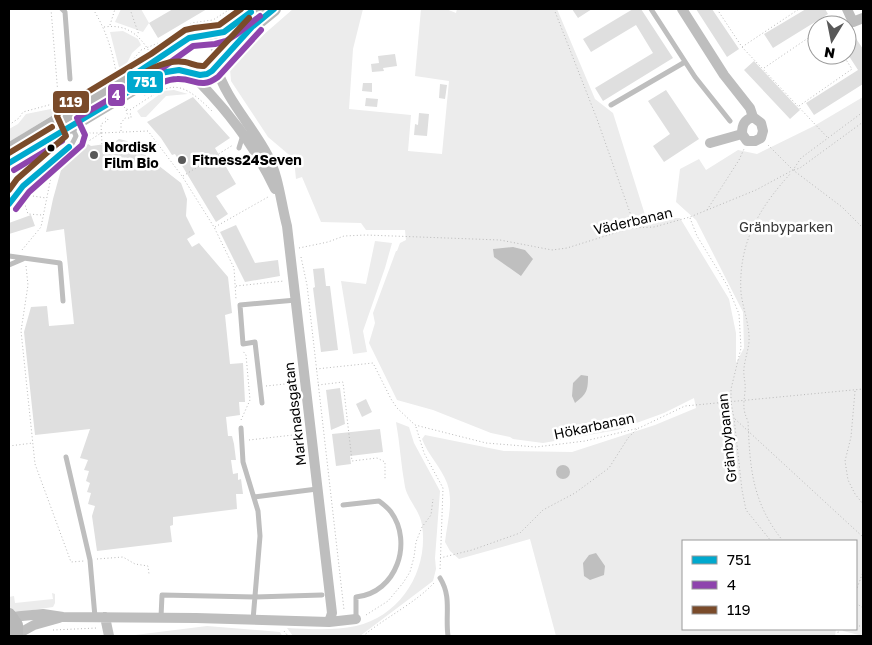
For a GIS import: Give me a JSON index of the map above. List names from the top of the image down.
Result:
{
  "streets": {
    "street": ["Marknadsgatan"],
    "path": ["Väderbanan", "Hökarbanan", "Gränbybanan"]
  },
  "crossings": [
    ["Väderbanan", "Marknadsgatan"],
    ["Väderbanan", "Gränbybanan"],
    ["Hökarbanan", "Gränbybanan"]
  ],
  "parks": ["Gränbyparken"],
  "places": ["Nordisk Film Bio", "Fitness24Seven"],
  "lines": ["transit line 751", "transit line 119", "transit line 4"],
  "legend": ["751", "4", "119"],
  "north": "bottom"
}
